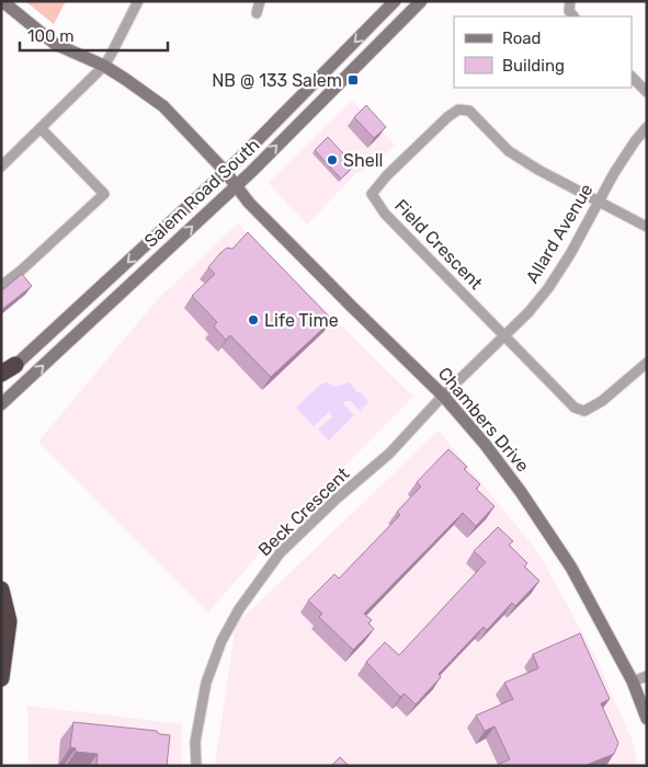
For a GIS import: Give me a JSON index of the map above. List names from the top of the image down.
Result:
{
  "streets": {
    "main road": ["Salem Road South", "Chambers Drive"],
    "street": ["Allard Avenue", "Field Crescent", "Beck Crescent"]
  },
  "crossings": [
    ["Salem Road South", "Chambers Drive"],
    ["Allard Avenue", "Field Crescent"],
    ["Allard Avenue", "Chambers Drive"],
    ["Allard Avenue", "Beck Crescent"],
    ["Chambers Drive", "Beck Crescent"]
  ],
  "places": {
    "transit": ["NB @ 133 Salem"],
    "other": ["Shell", "Life Time"]
  },
  "legend": ["Road", "Building"],
  "scale_bar": "100 m"
}
